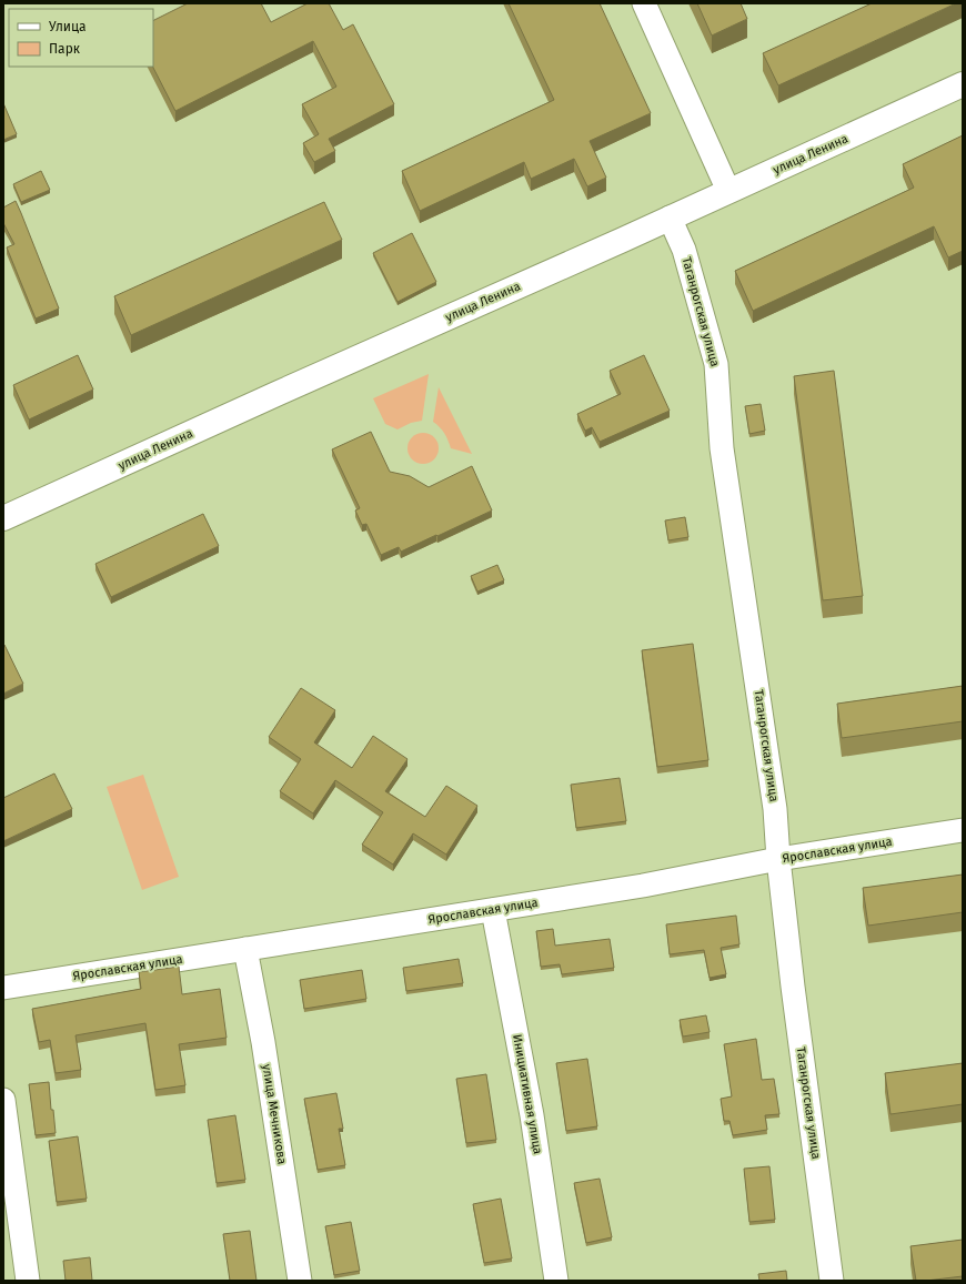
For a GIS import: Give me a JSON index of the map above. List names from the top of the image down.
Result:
{
  "streets": {
    "street": [
      "улица Ленина",
      "Таганрогская улица",
      "Ярославская улица",
      "Инициативная улица",
      "улица Мечникова"
    ]
  },
  "crossings": [
    ["улица Ленина", "Таганрогская улица"],
    ["Таганрогская улица", "Ярославская улица"],
    ["Ярославская улица", "Инициативная улица"],
    ["Ярославская улица", "улица Мечникова"]
  ],
  "legend": ["Улица", "Парк"]
}
